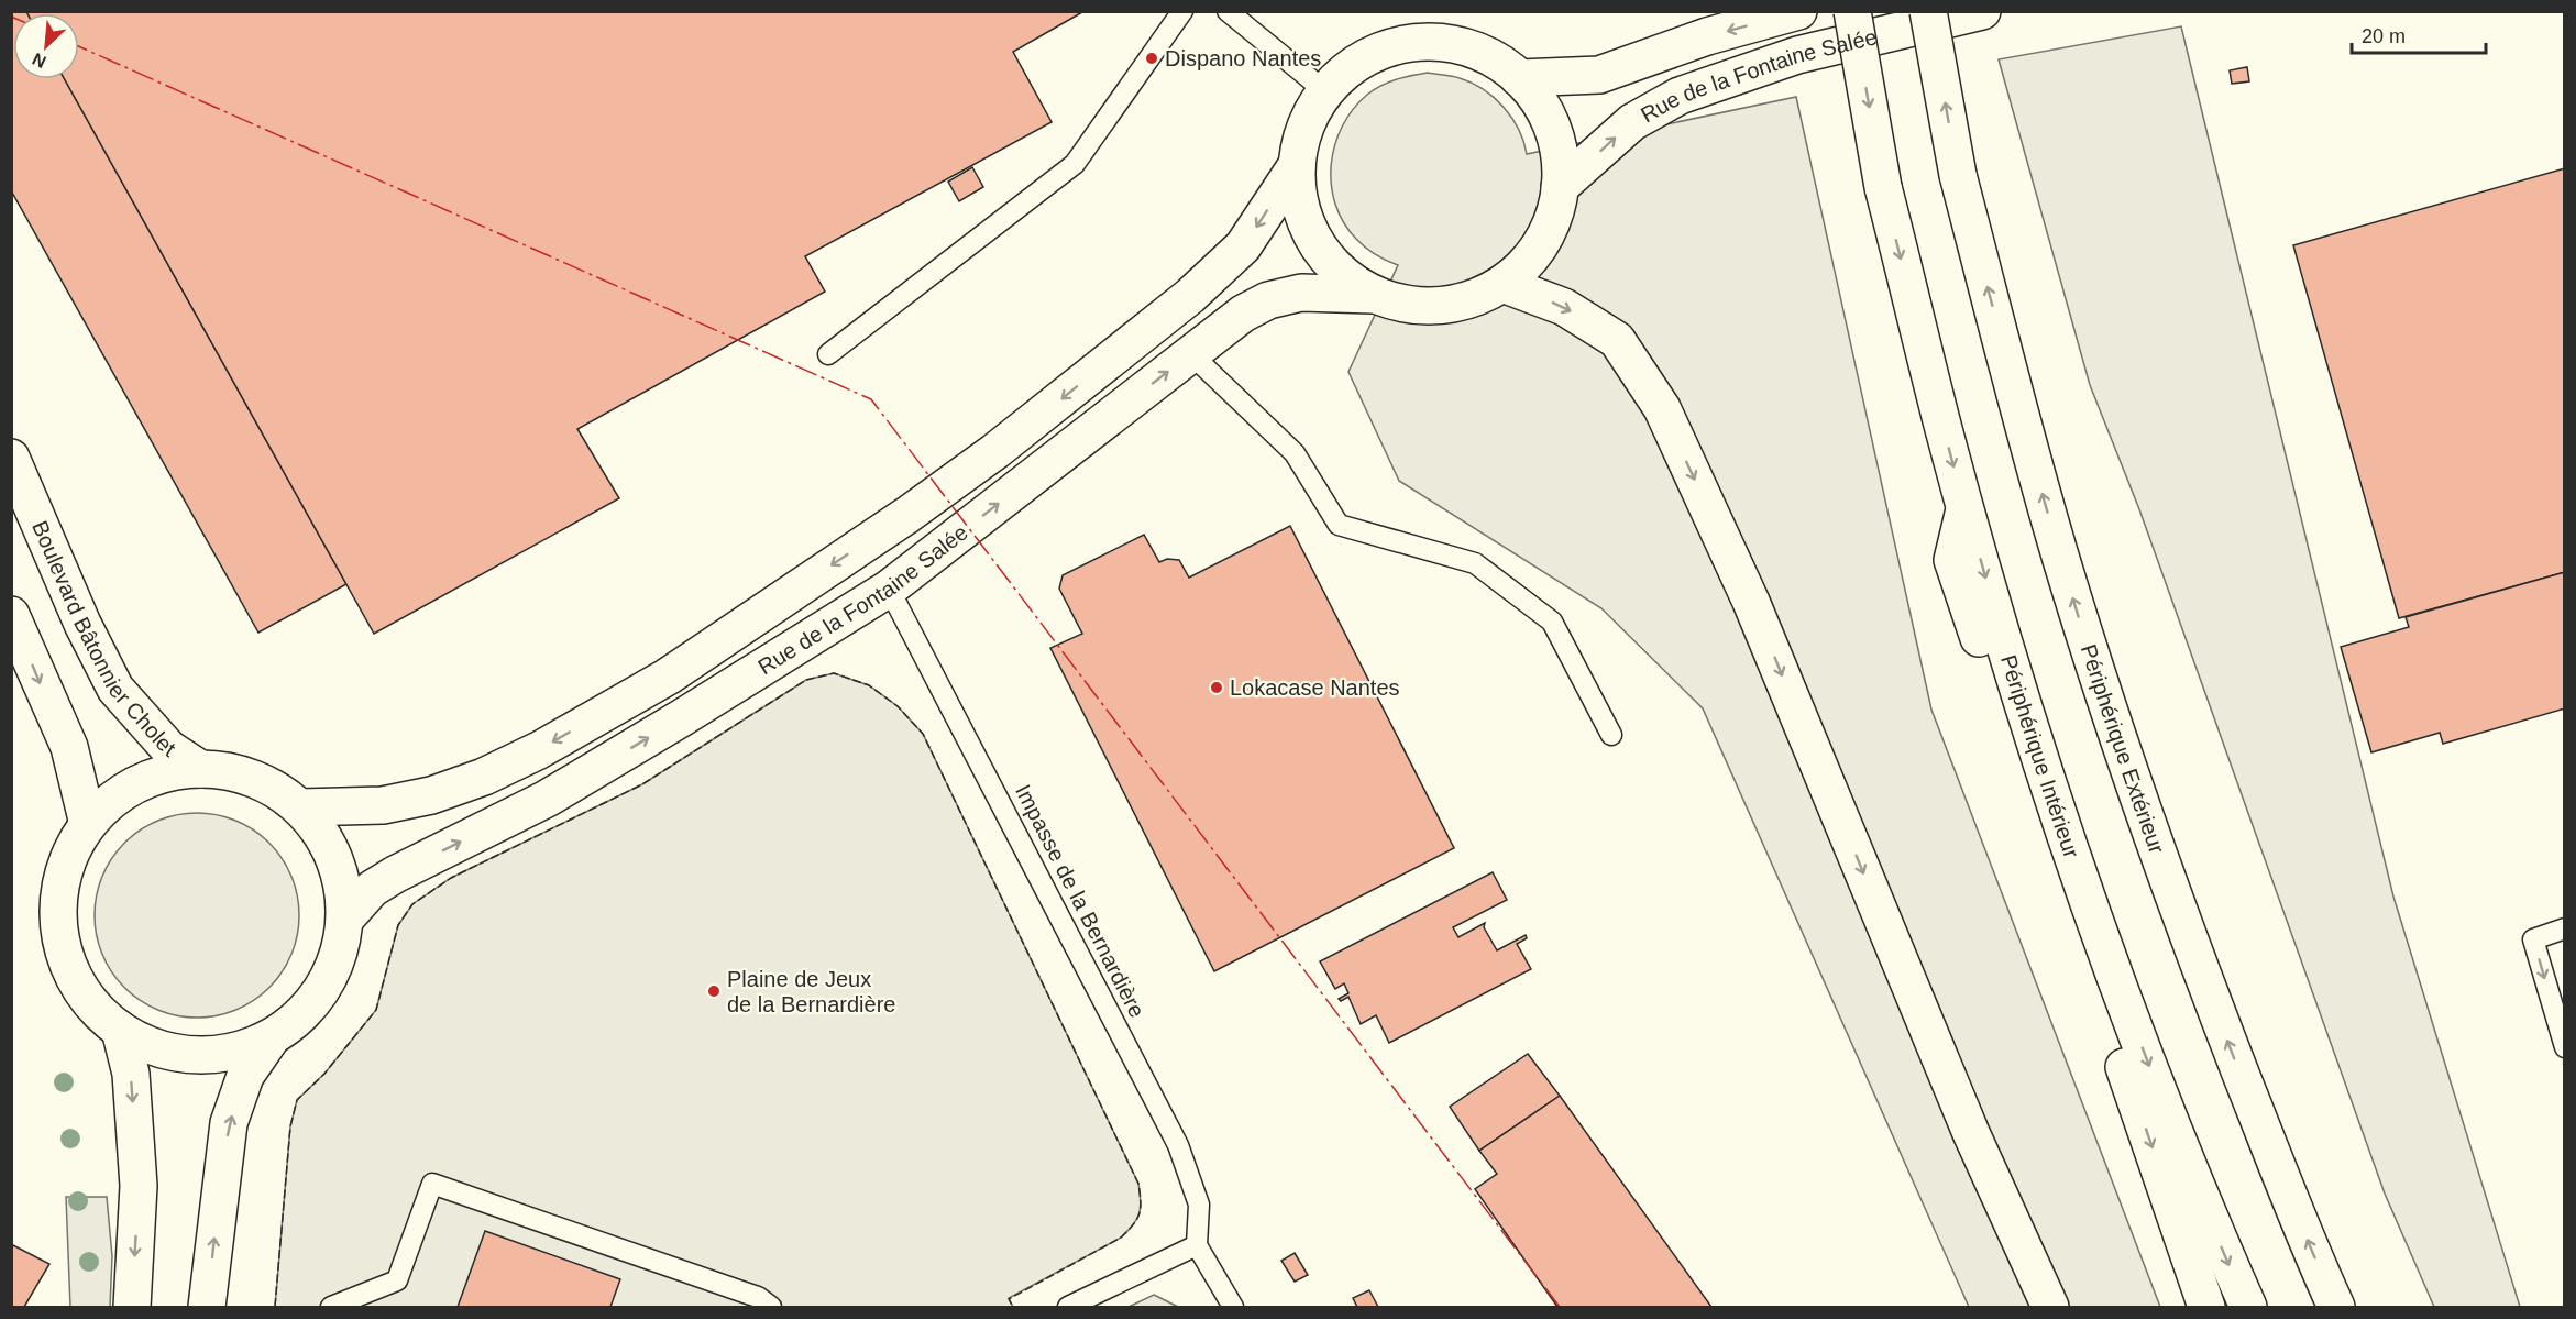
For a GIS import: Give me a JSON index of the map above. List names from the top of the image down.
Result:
{
  "streets": {
    "main road": [
      "Rue de la Fontaine Salée",
      "Boulevard Bâtonnier Cholet",
      "Périphérique Extérieur",
      "Périphérique Intérieur"
    ],
    "lane": ["Impasse de la Bernardière"]
  },
  "crossings": [
    ["Rue de la Fontaine Salée", "Impasse de la Bernardière"]
  ],
  "places": ["Dispano Nantes", "Lokacase Nantes", "Plaine de Jeux de la Bernardière"],
  "scale_bar": "20 m",
  "north": "bottom left"
}
